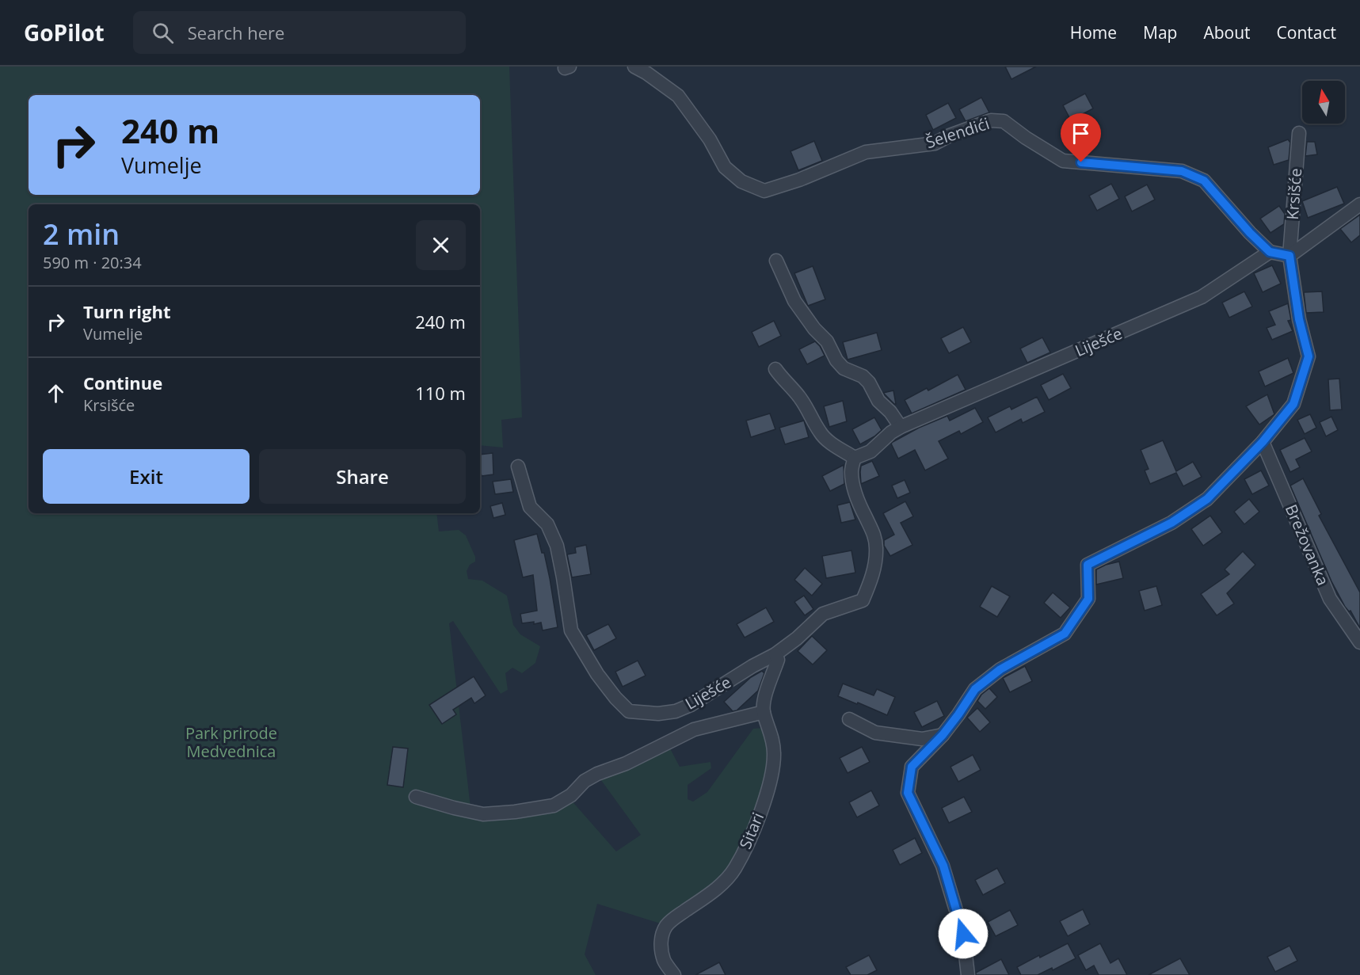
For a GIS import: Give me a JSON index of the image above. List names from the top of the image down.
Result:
{
  "streets": {
    "street": [
      "Šelendići",
      "Krsišće",
      "Liješće",
      "Brežovanka",
      "Sitari"
    ]
  },
  "crossings": [
    ["Šelendići", "Liješće"],
    ["Krsišće", "Brežovanka"],
    ["Liješće", "Sitari"]
  ],
  "parks": ["Park prirode Medvednica"],
  "north": "top",
  "page": {
    "header": "GoPilot",
    "search": "Search here",
    "nav": [
      "Home",
      "Map",
      "About",
      "Contact"
    ],
    "turn": ["240 m", "Vumelje"],
    "heading": ["2 min", "590 m · 20:34"],
    "list": [
      {
        "name": "Turn right",
        "note": "Vumelje",
        "value": "240 m"
      },
      {
        "name": "Continue",
        "note": "Krsišće",
        "value": "110 m"
      }
    ],
    "buttons": ["Exit", "Share"]
  }
}
